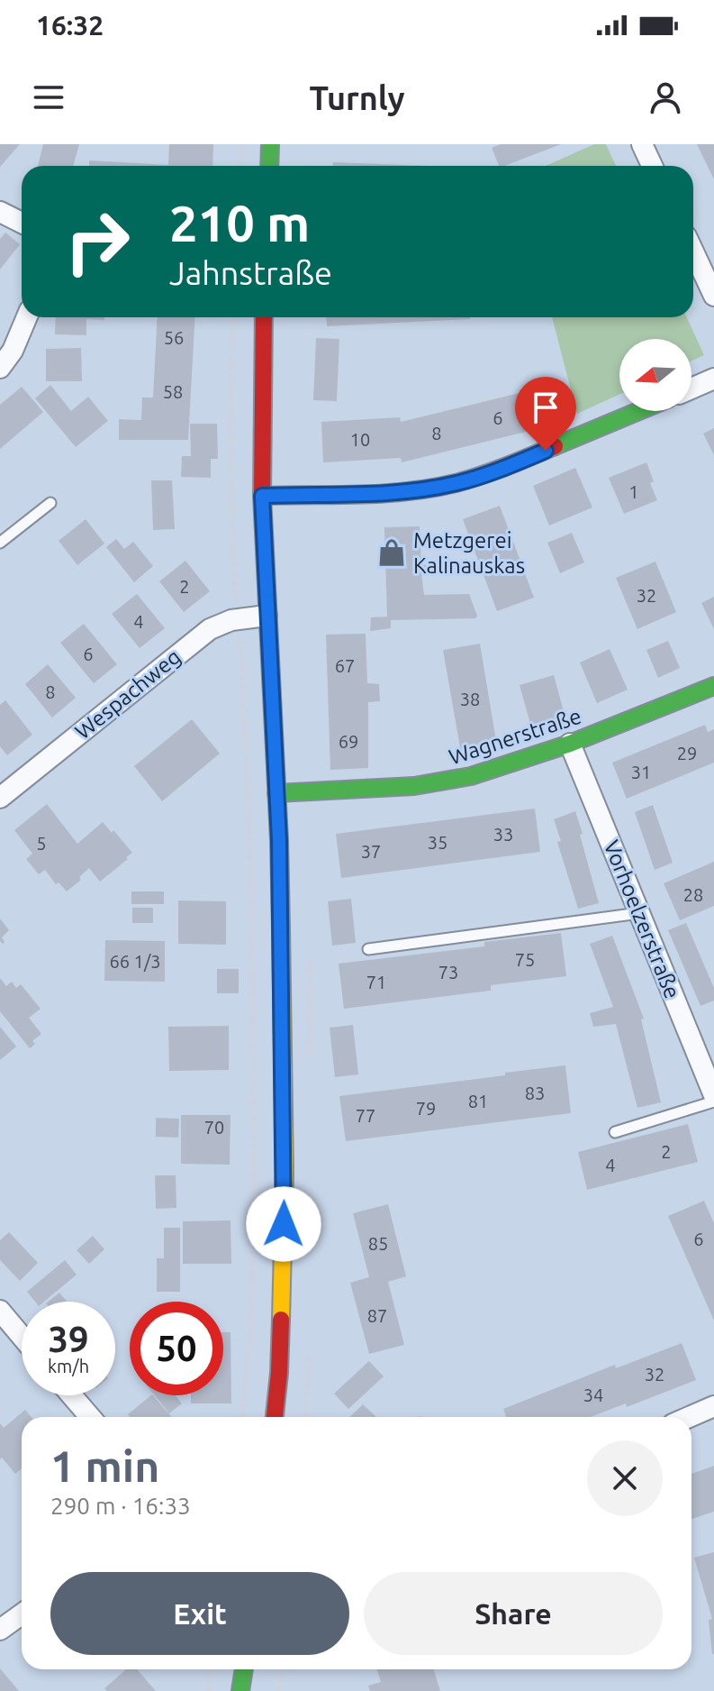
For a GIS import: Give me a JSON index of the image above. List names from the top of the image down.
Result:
{
  "streets": {
    "main road": ["Wagnerstraße"],
    "street": ["Wespachweg", "Vorhoelzerstraße"]
  },
  "crossings": [
    ["Wagnerstraße", "Vorhoelzerstraße"]
  ],
  "places": {
    "shop": ["Metzgerei Kalinauskas"]
  },
  "house_numbers": [
    "56",
    "58",
    "6",
    "8",
    "10",
    "1",
    "2",
    "32",
    "4",
    "6",
    "67",
    "8",
    "38",
    "69",
    "29",
    "31",
    "33",
    "35",
    "5",
    "37",
    "28",
    "75",
    "66 1/3",
    "73",
    "71",
    "83",
    "81",
    "79",
    "77",
    "70",
    "2",
    "4",
    "6",
    "85",
    "87",
    "32",
    "34"
  ],
  "north": "left",
  "page": {
    "status": "16:32",
    "header": "Turnly",
    "turn": ["210 m", "Jahnstraße"],
    "speed": "39 km/h",
    "limit": "50",
    "heading": ["1 min", "290 m · 16:33"],
    "buttons": ["Exit", "Share"]
  }
}
